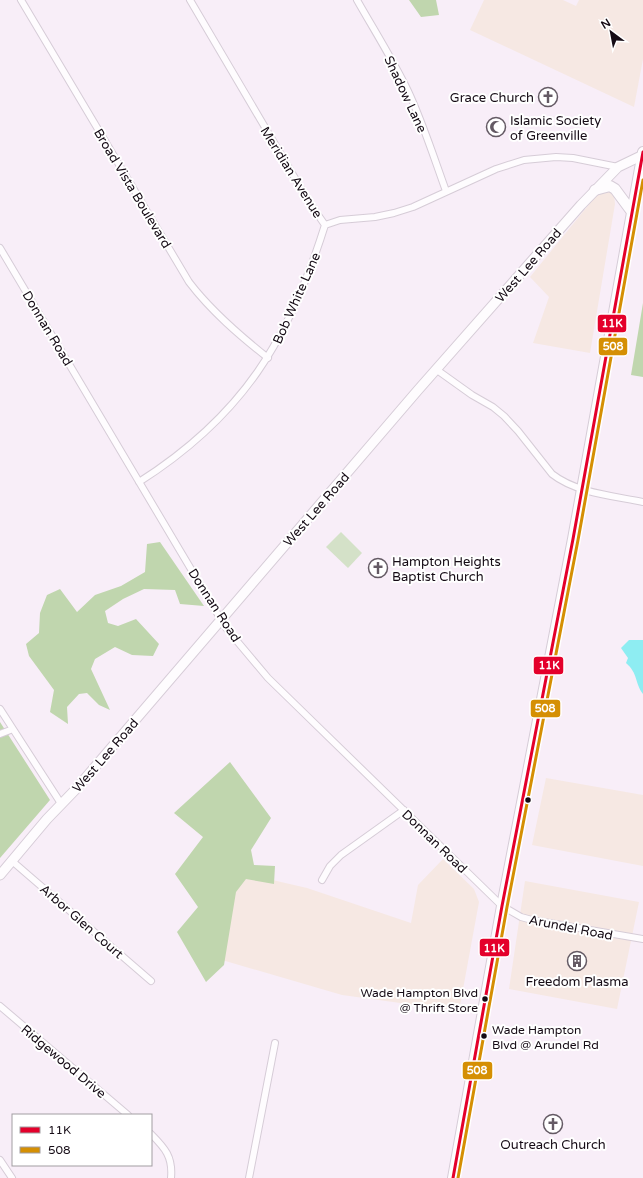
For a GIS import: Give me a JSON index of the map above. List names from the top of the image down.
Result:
{
  "streets": {
    "street": [
      "Shadow Lane",
      "Meridian Avenue",
      "Broad Vista Boulevard",
      "West Lee Road",
      "Bob White Lane",
      "Donnan Road",
      "Arbor Glen Court",
      "Arundel Road",
      "Ridgewood Drive"
    ]
  },
  "crossings": [
    ["Shadow Lane", "Meridian Avenue"],
    ["Meridian Avenue", "West Lee Road"],
    ["Meridian Avenue", "Bob White Lane"],
    ["Broad Vista Boulevard", "Bob White Lane"],
    ["West Lee Road", "Donnan Road"],
    ["West Lee Road", "Arbor Glen Court"],
    ["Bob White Lane", "Donnan Road"],
    ["Donnan Road", "Arundel Road"]
  ],
  "places": {
    "church": ["Grace Church", "Hampton Heights Baptist Church", "Outreach Church"],
    "mosque": ["Islamic Society of Greenville"],
    "building": ["Freedom Plasma"],
    "other": ["Wade Hampton Blvd @ Thrift Store", "Wade Hampton Blvd @ Arundel Rd"]
  },
  "lines": ["transit line 11K", "transit line 508"],
  "legend": ["11K", "508"],
  "north": "top left"
}
